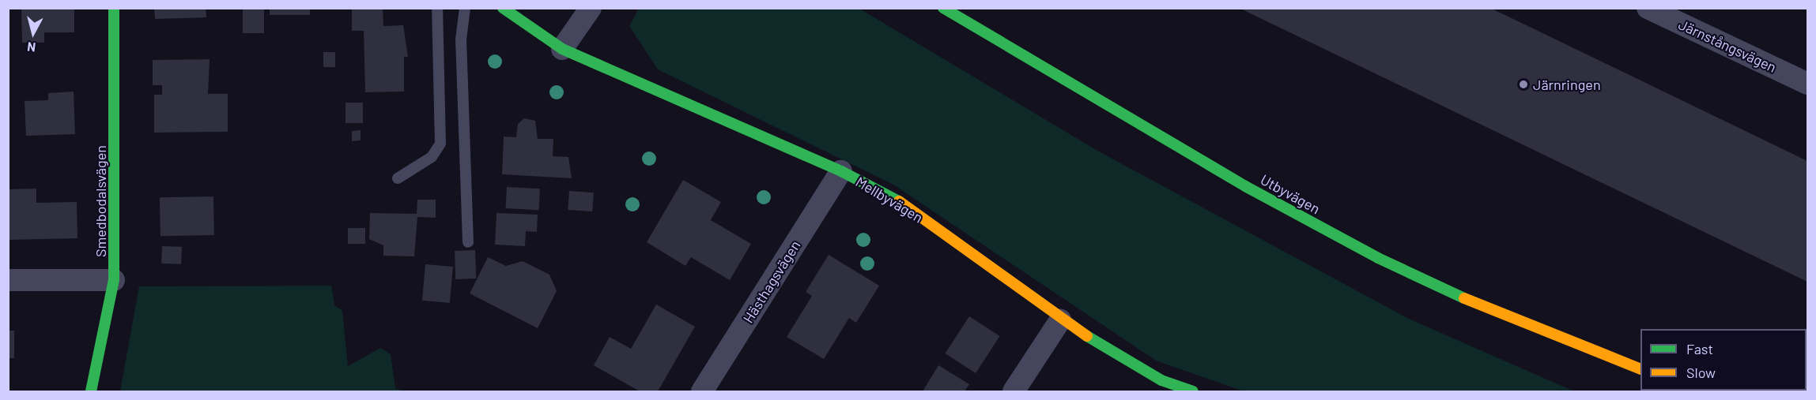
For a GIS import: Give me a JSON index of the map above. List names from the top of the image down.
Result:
{
  "streets": {
    "street": [
      "Järnstångsvägen",
      "Utbyvägen",
      "Mellbyvägen",
      "Smedbodalsvägen",
      "Hästhagsvägen"
    ]
  },
  "crossings": [
    ["Mellbyvägen", "Hästhagsvägen"]
  ],
  "places": ["Järnringen"],
  "legend": ["Fast", "Slow"],
  "north": "bottom"
}
